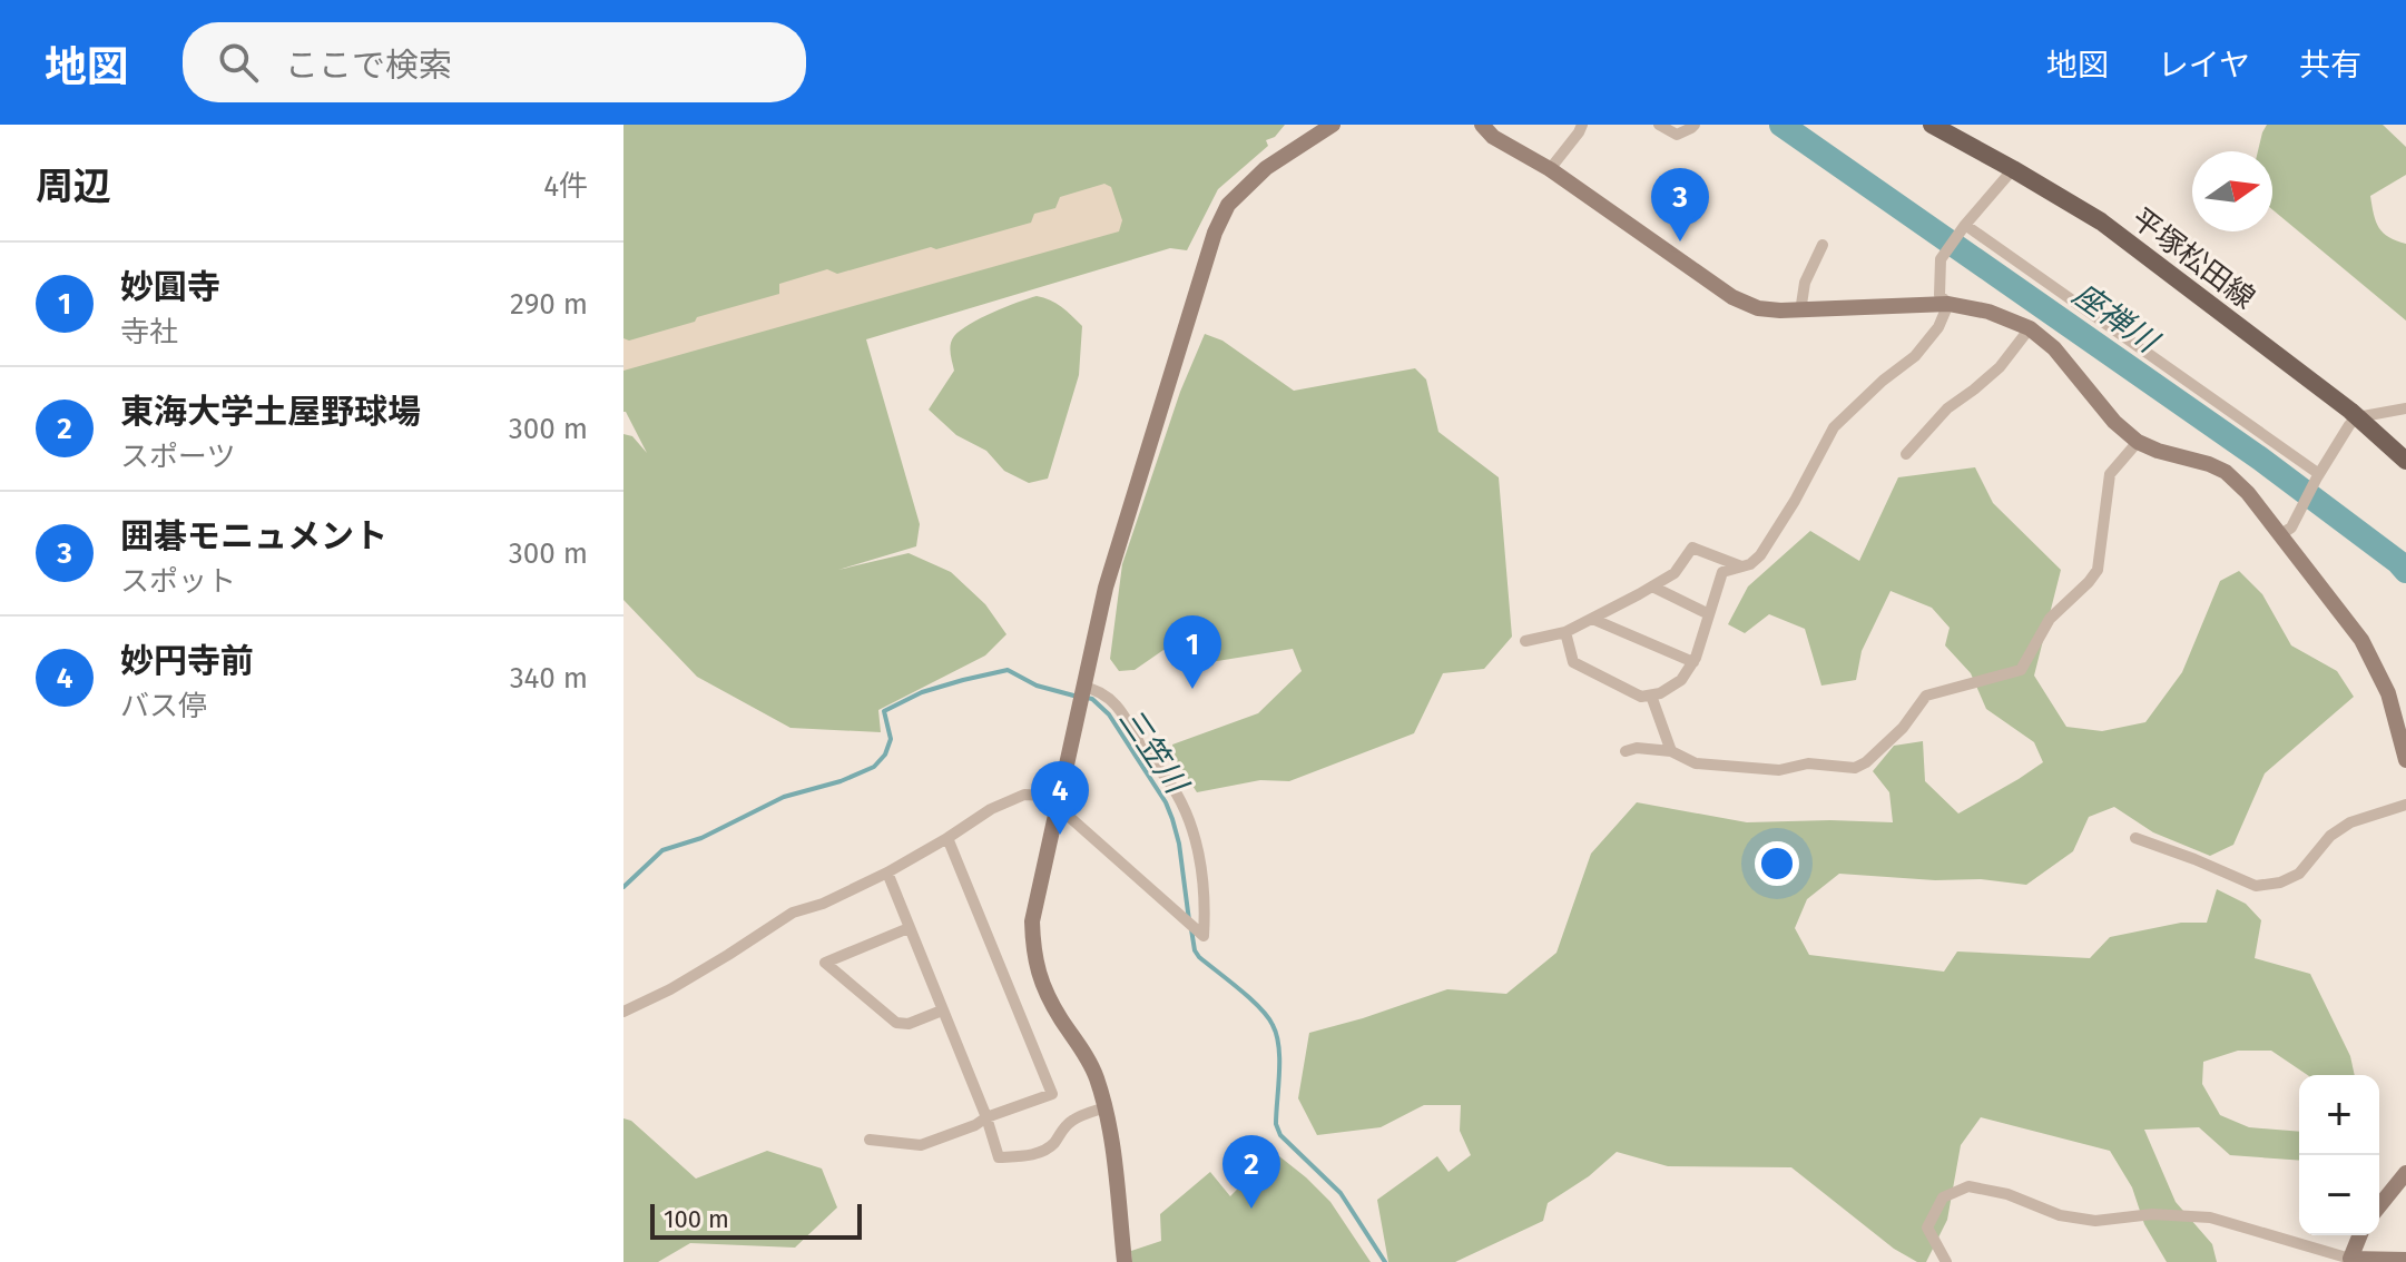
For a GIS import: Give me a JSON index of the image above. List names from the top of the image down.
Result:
{
  "streets": {
    "main road": ["平塚松田線"]
  },
  "water": ["座禅川", "三笠川"],
  "scale_bar": "100 m",
  "north": "right",
  "page": {
    "header": "地図",
    "search": "ここで検索",
    "nav": ["地図", "レイヤ", "共有"],
    "heading": ["周辺", "4件"],
    "pins": [
      "3",
      "1",
      "4",
      "2"
    ],
    "list": [
      {
        "mark": "1",
        "name": "妙圓寺",
        "note": "寺社",
        "value": "290 m"
      },
      {
        "mark": "2",
        "name": "東海大学土屋野球場",
        "note": "スポーツ",
        "value": "300 m"
      },
      {
        "mark": "3",
        "name": "囲碁モニュメント",
        "note": "スポット",
        "value": "300 m"
      },
      {
        "mark": "4",
        "name": "妙円寺前",
        "note": "バス停",
        "value": "340 m"
      }
    ],
    "map_buttons": ["+", "−"],
    "scale": "100 m"
  }
}
